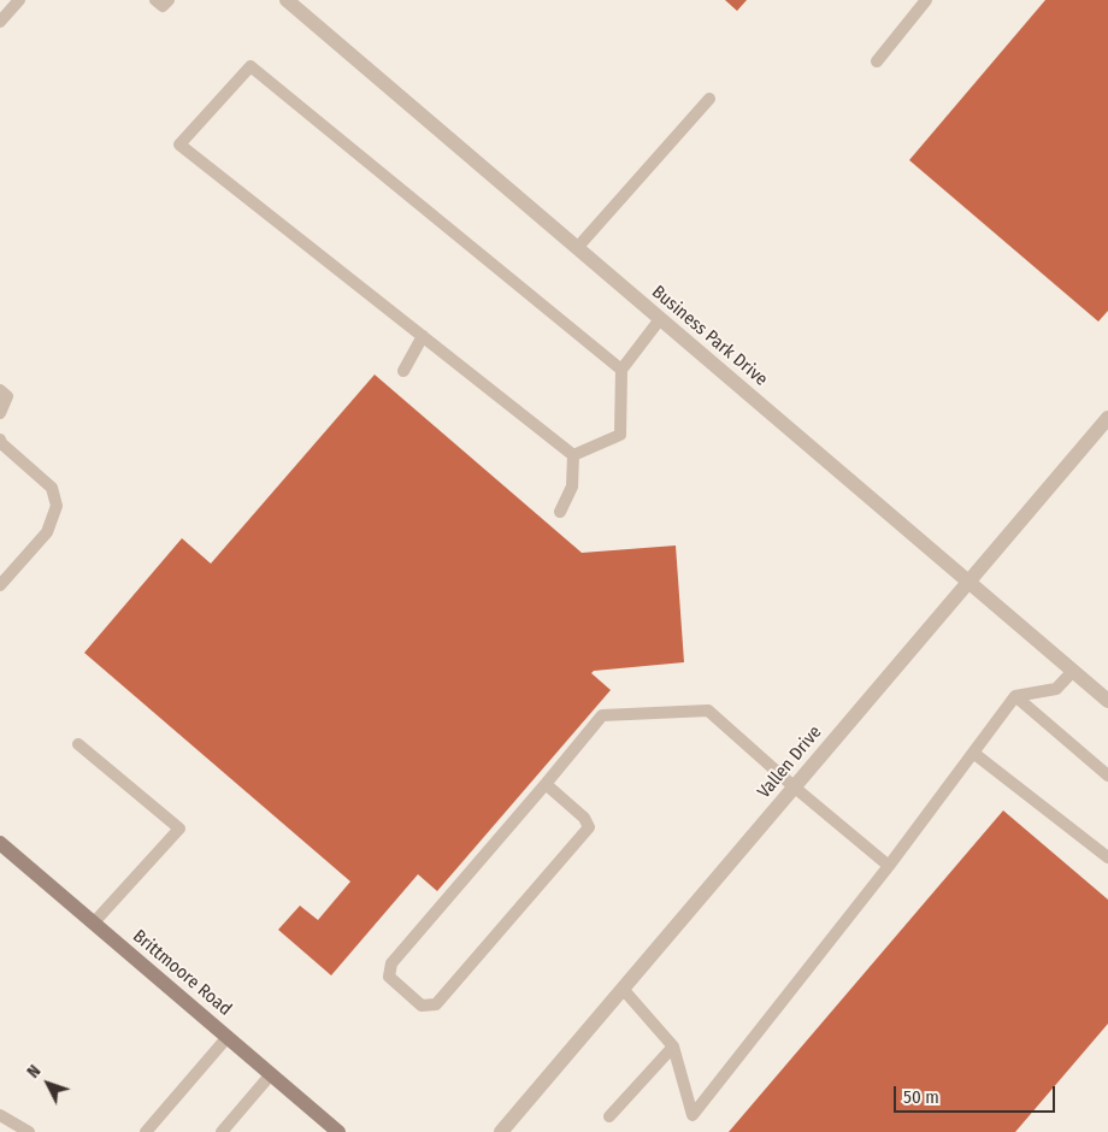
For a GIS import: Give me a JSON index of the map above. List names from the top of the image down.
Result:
{
  "streets": {
    "main road": ["Brittmoore Road"],
    "street": ["Business Park Drive", "Vallen Drive"]
  },
  "crossings": [
    ["Business Park Drive", "Vallen Drive"]
  ],
  "scale_bar": "50 m",
  "north": "top left"
}
